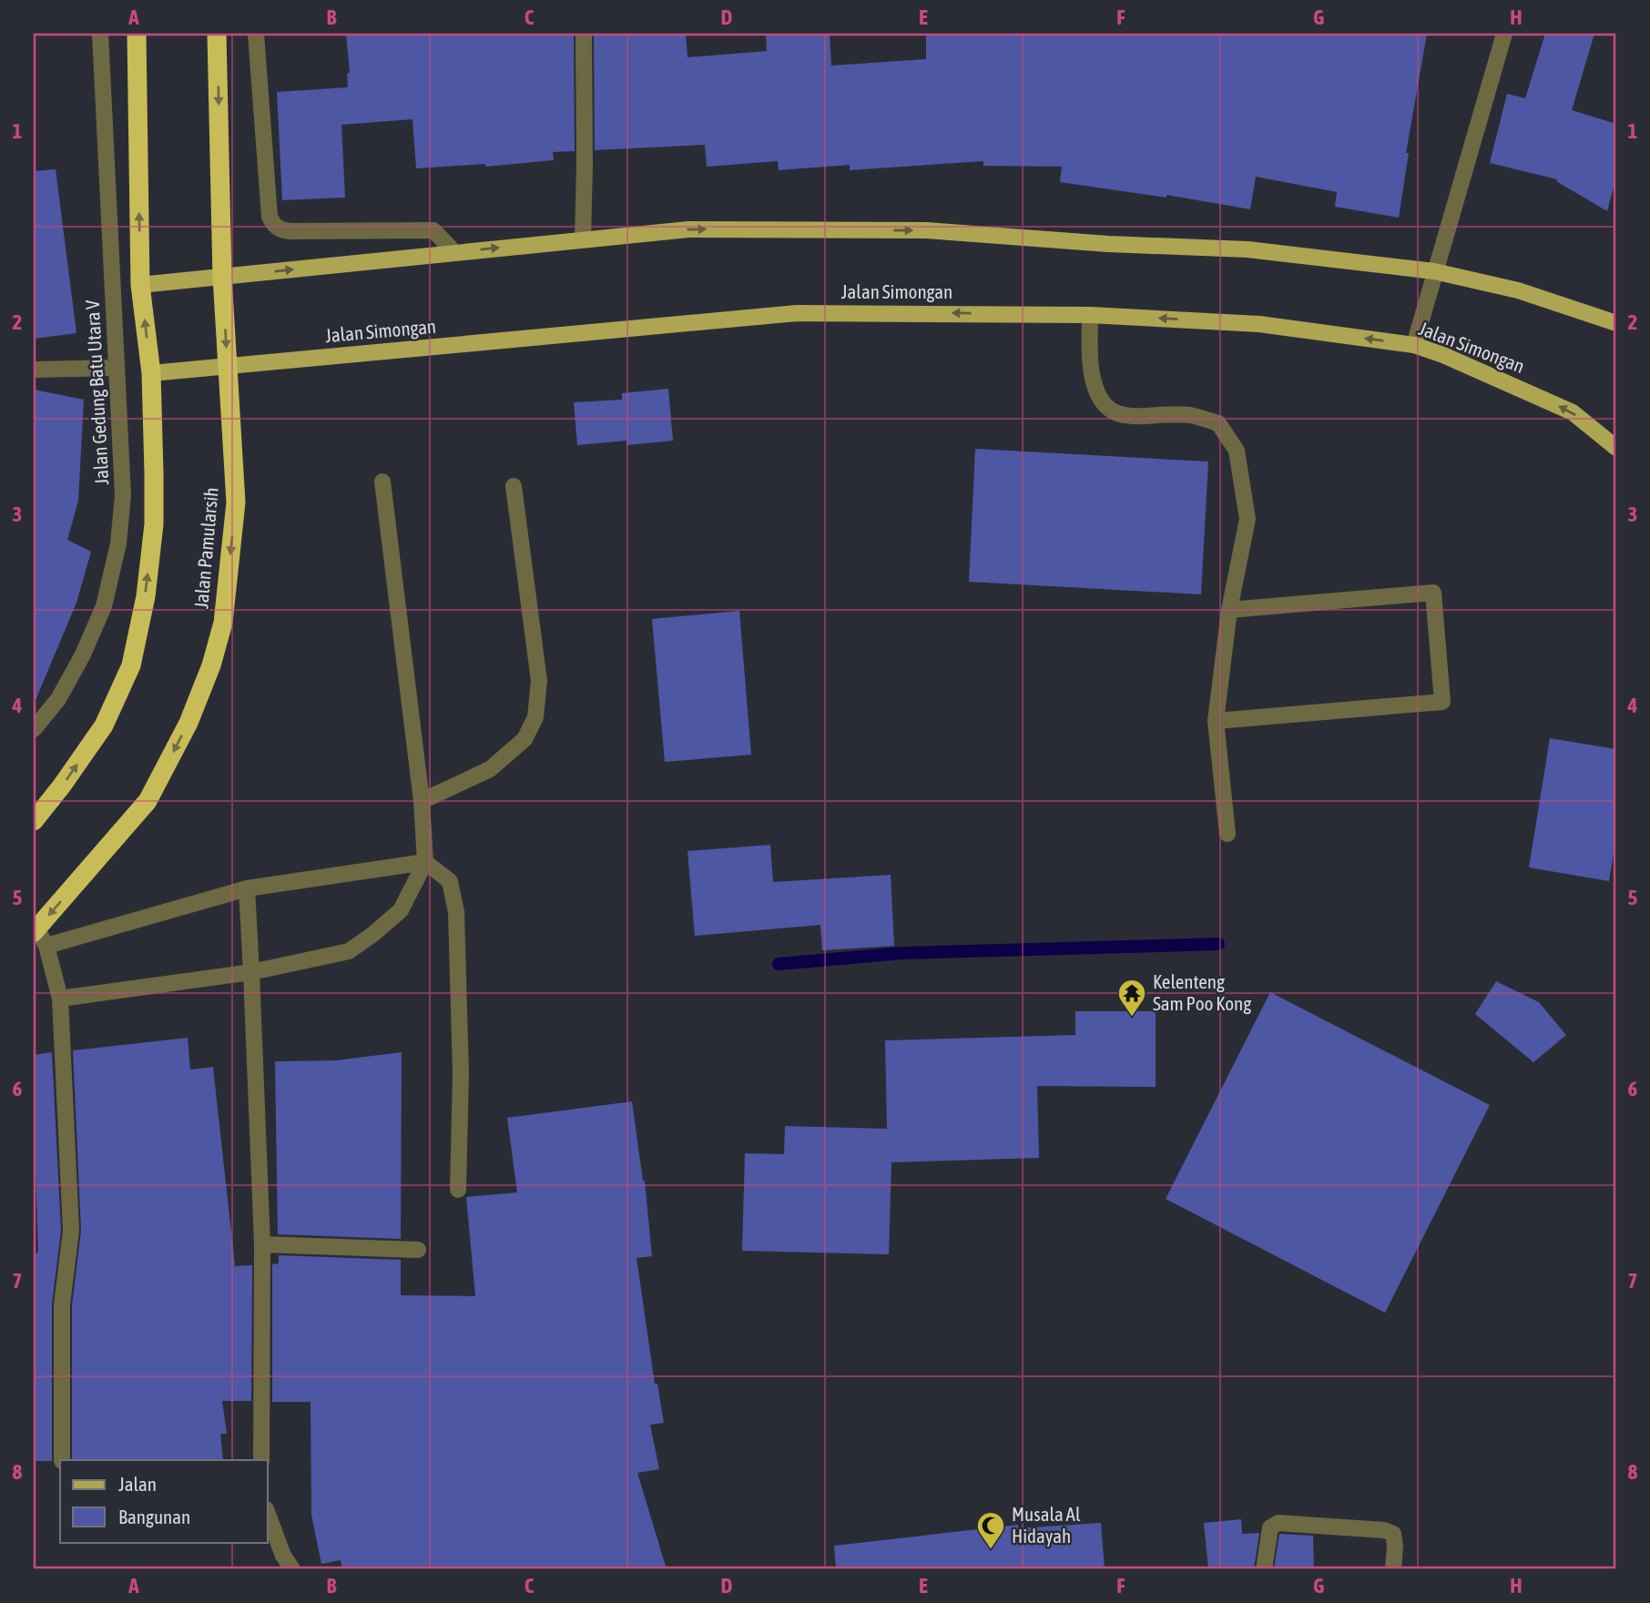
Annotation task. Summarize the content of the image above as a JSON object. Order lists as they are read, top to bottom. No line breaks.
{"streets":{"highway":["Jalan Pamularsih"],"main road":["Jalan Simongan"],"street":["Jalan Gedung Batu Utara V"]},"crossings":[["Jalan Simongan","Jalan Pamularsih"]],"places":{"temple":["Kelenteng Sam Poo Kong"],"mosque":["Musala Al Hidayah"]},"legend":["Jalan","Bangunan"],"grid":{"columns":["A","B","C","D","E","F","G","H"],"rows":["1","2","3","4","5","6","7","8"]}}
